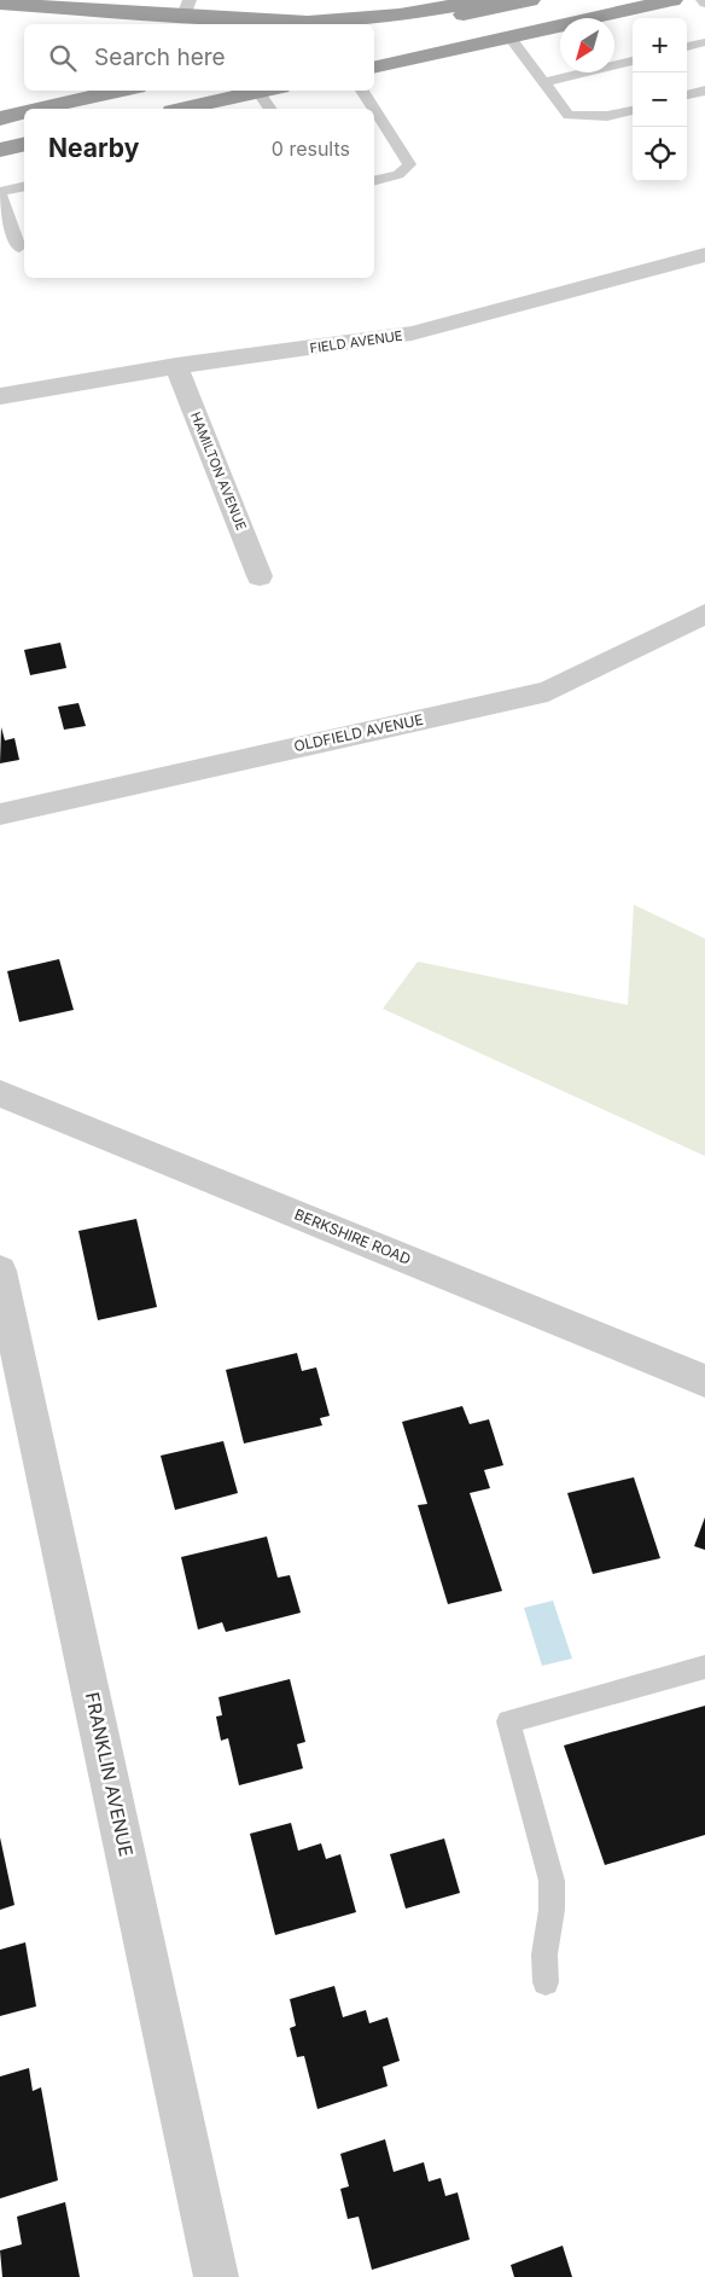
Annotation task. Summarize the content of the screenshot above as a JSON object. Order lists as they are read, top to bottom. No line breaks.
{"streets":{"street":["FIELD AVENUE","HAMILTON AVENUE","OLDFIELD AVENUE","BERKSHIRE ROAD","FRANKLIN AVENUE"]},"crossings":[["FIELD AVENUE","HAMILTON AVENUE"]],"north":"bottom left","page":{"map_buttons":["+","−"],"search":"Search here","heading":["Nearby","0 results"]}}
